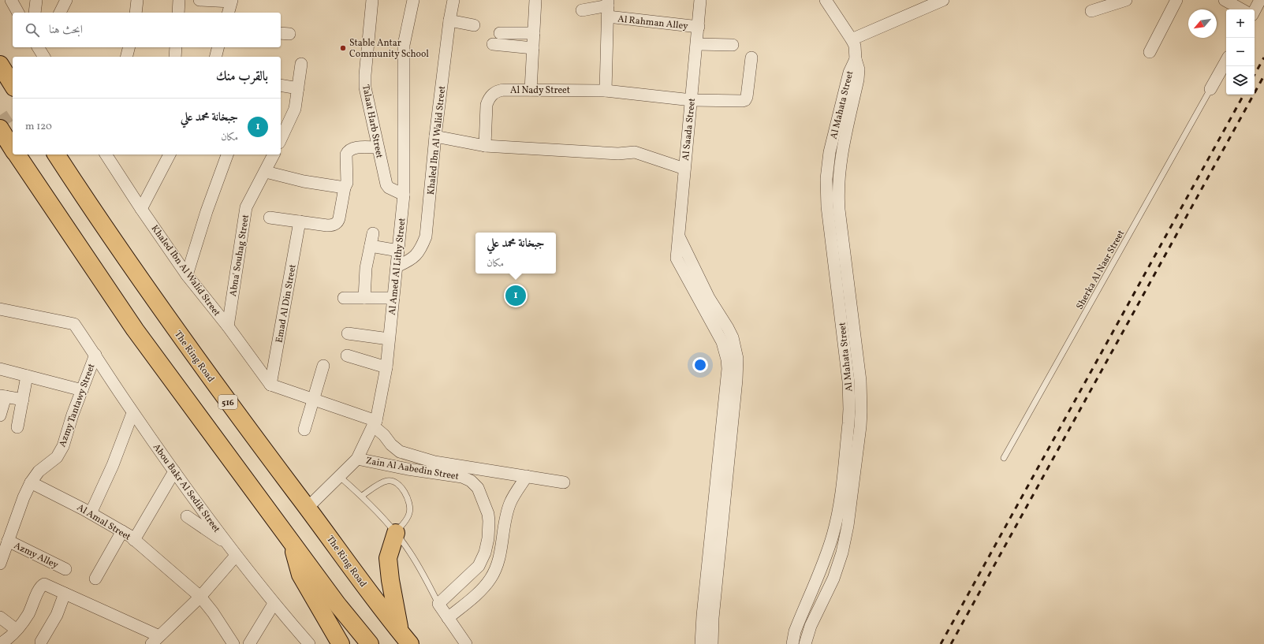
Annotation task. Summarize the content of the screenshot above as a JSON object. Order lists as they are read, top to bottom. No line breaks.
{"streets":{"highway":["The Ring Road","516"],"street":["Al Rahman Alley","Al Nady Street","Al Mahata Street","Talaat Harb Street","Al Saada Street","Khaled Ibn Al Walid Street","Abna' Souhag Street","Al Amed Al Lithy Street","Emad Al Din Street","Azmy Tantawy Street","Zain Al Aabedin Street","Abou Bakr Al Sedik Street","Al Amal Street","Azmy Alley"],"lane":["Sherka Al Nasr Street"]},"crossings":[["Al Rahman Alley","Al Saada Street"],["Al Nady Street","Al Saada Street"],["Talaat Harb Street","Al Amed Al Lithy Street"],["Khaled Ibn Al Walid Street","Abna' Souhag Street"],["Khaled Ibn Al Walid Street","Al Amed Al Lithy Street"],["Khaled Ibn Al Walid Street","Emad Al Din Street"],["Khaled Ibn Al Walid Street","Zain Al Aabedin Street"],["Al Amed Al Lithy Street","The Ring Road"],["Al Amed Al Lithy Street","Zain Al Aabedin Street"],["Emad Al Din Street","Zain Al Aabedin Street"],["Azmy Tantawy Street","Abou Bakr Al Sedik Street"],["Azmy Tantawy Street","Al Amal Street"],["Azmy Tantawy Street","Azmy Alley"]],"places":["Stable Antar Community School"],"north":"bottom left","page":{"map_buttons":["+","−"],"search":"ابحث هنا","heading":"بالقرب منك","list":[{"mark":"1","name":"جبخانة محمد علي","note":"مكان","value":"120 m"}],"popup":["جبخانة محمد علي","مكان"],"pins":"1"}}
